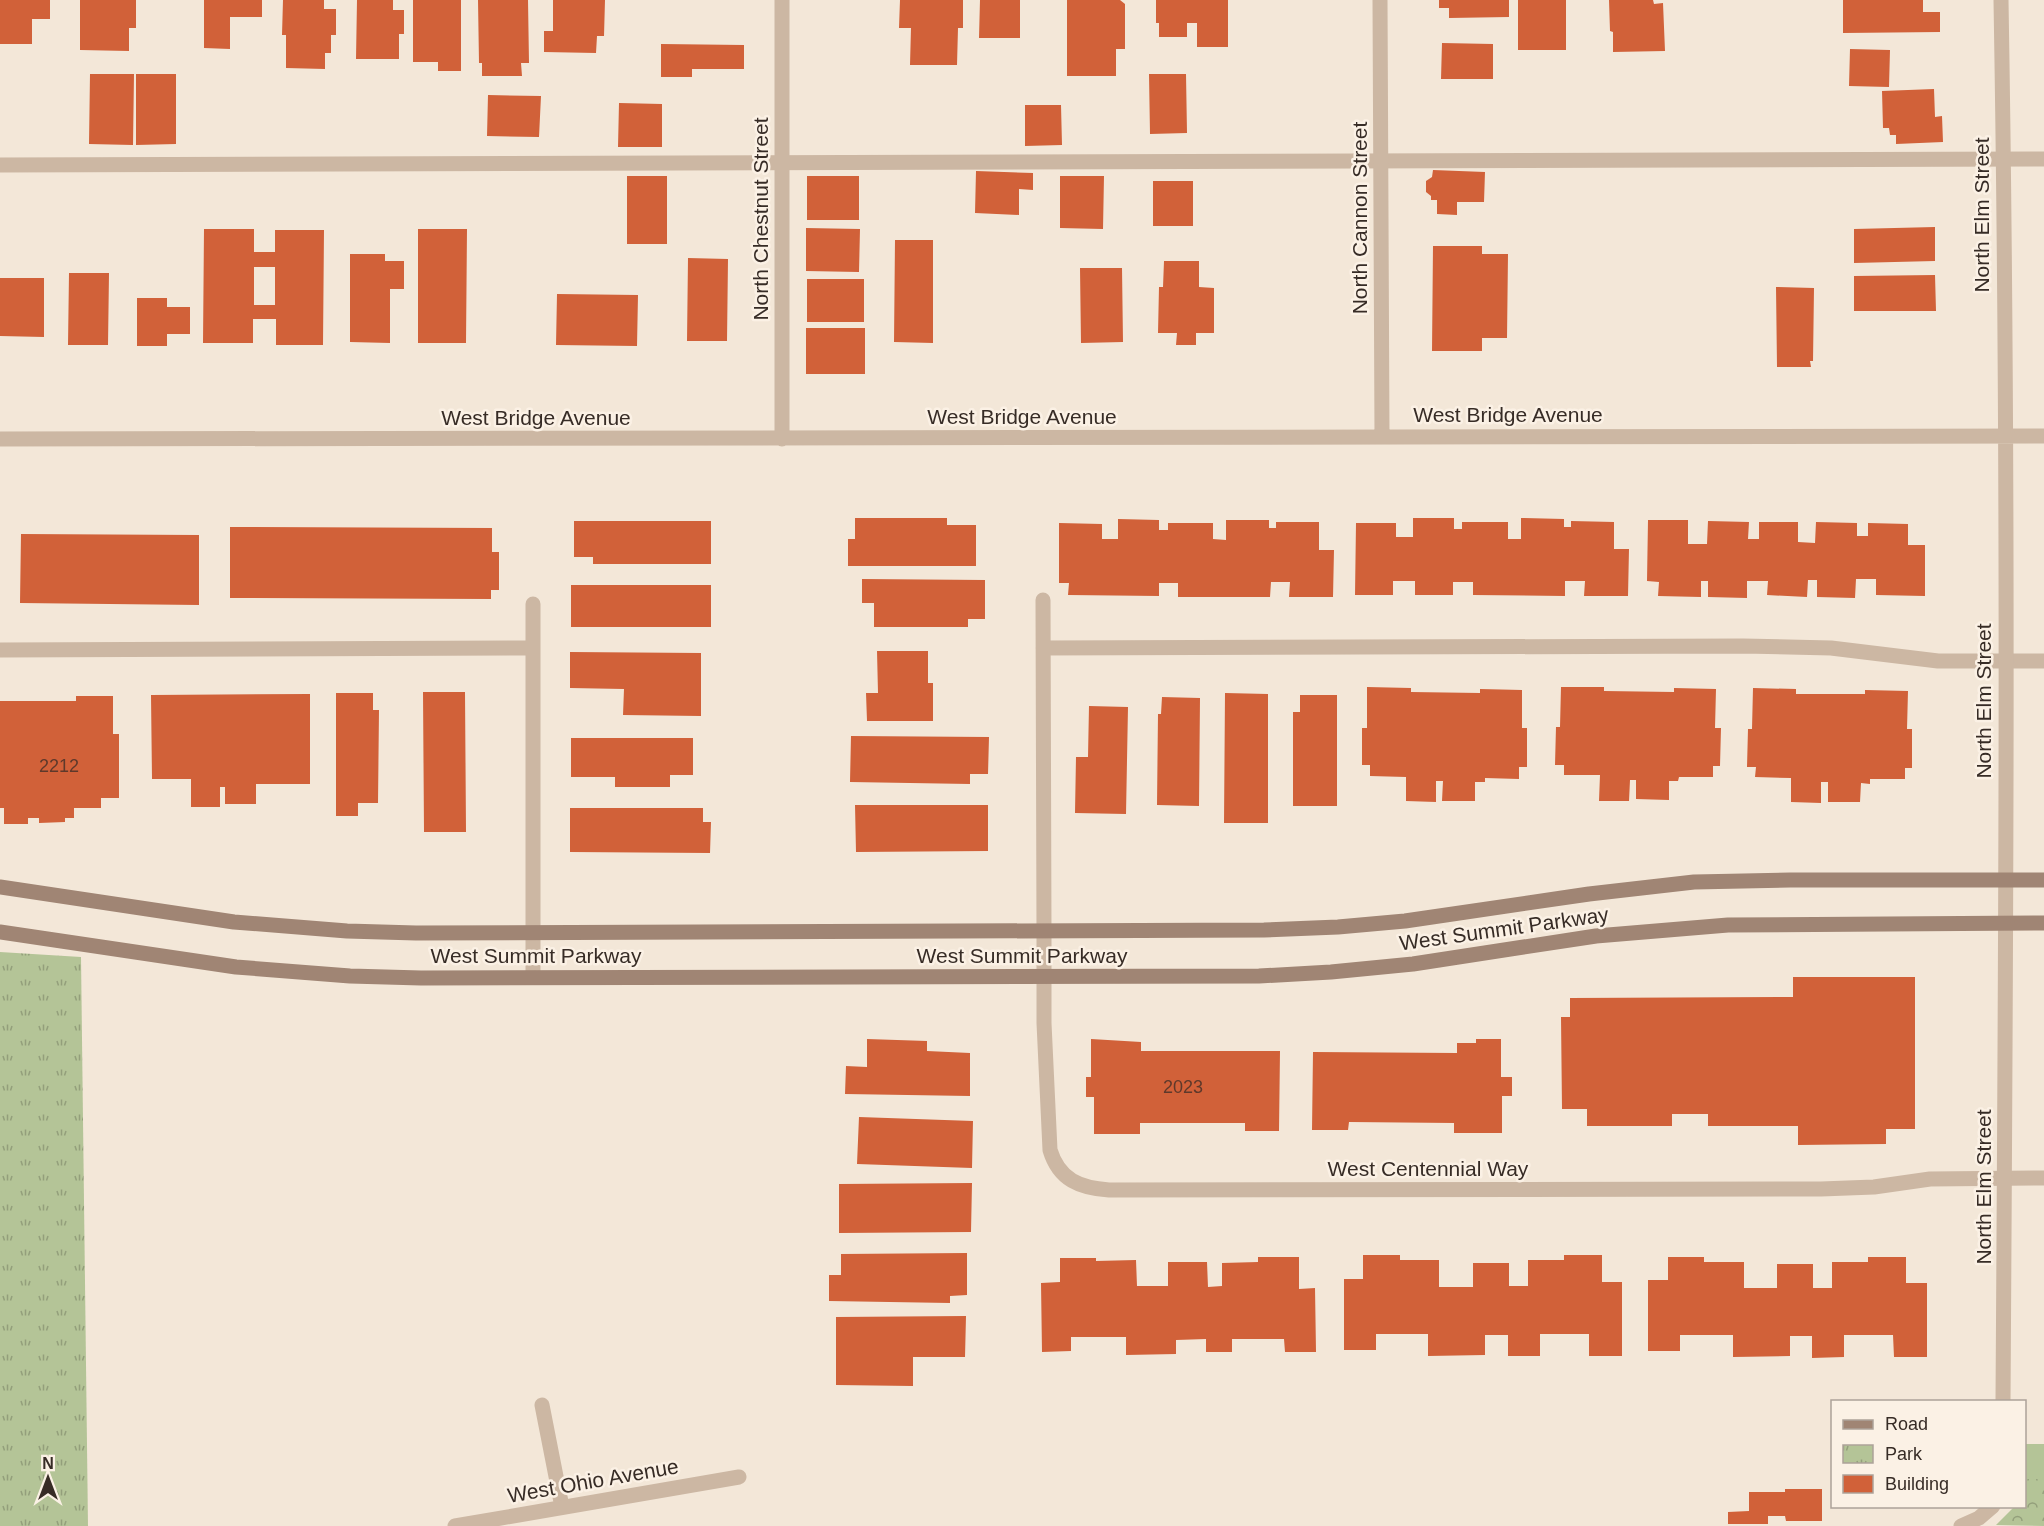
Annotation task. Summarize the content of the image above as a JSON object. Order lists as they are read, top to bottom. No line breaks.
{"streets":{"street":["North Elm Street","North Cannon Street","North Chestnut Street","West Bridge Avenue","West Summit Parkway","West Centennial Way","West Ohio Avenue"]},"crossings":[["North Elm Street","West Bridge Avenue"],["North Elm Street","West Summit Parkway"],["North Elm Street","West Centennial Way"],["North Cannon Street","West Bridge Avenue"],["North Chestnut Street","West Bridge Avenue"],["West Summit Parkway","West Centennial Way"]],"house_numbers":["2212","2023"],"legend":["Road","Park","Building"],"north":"top"}
